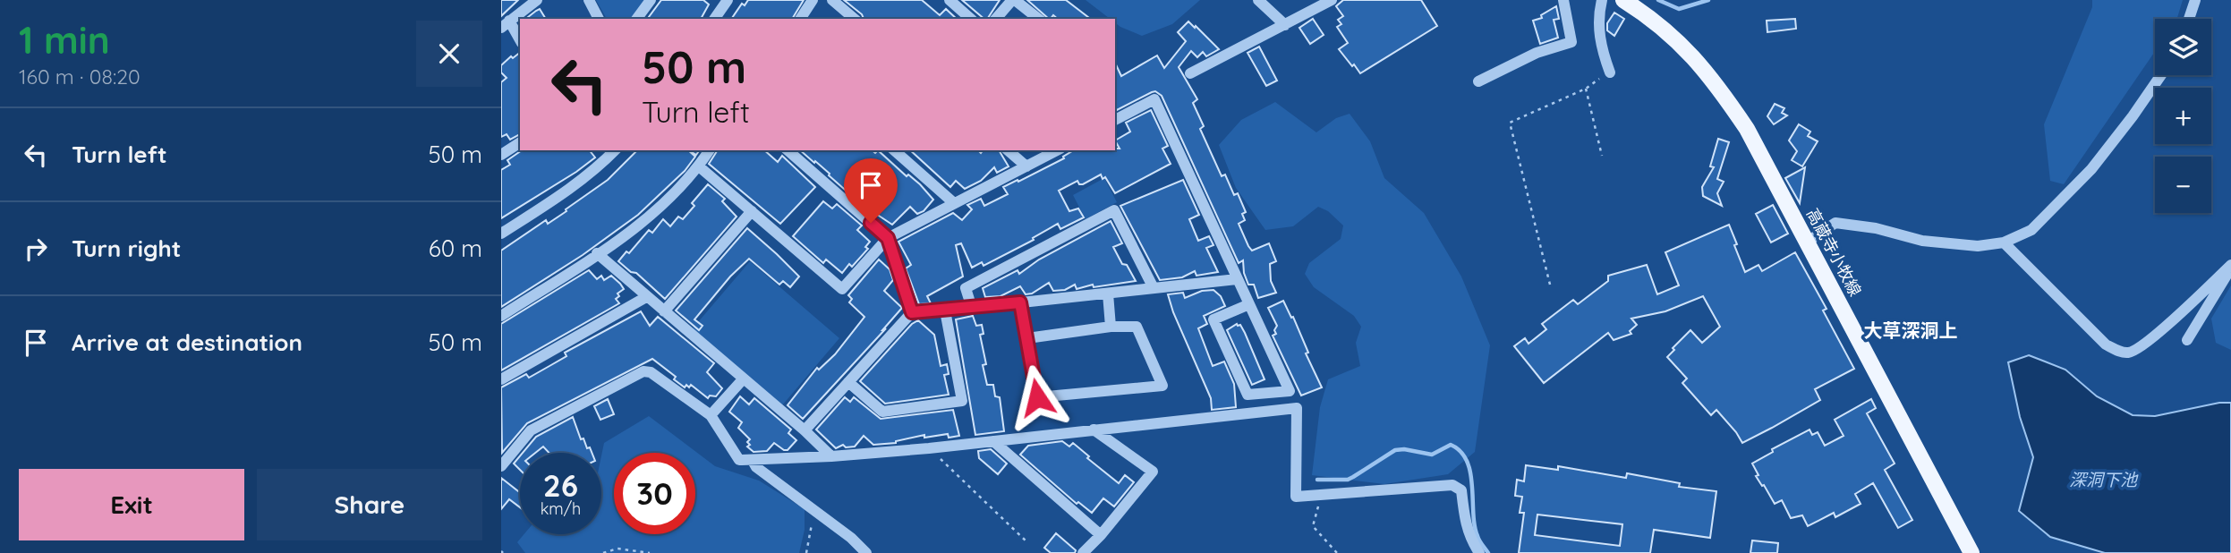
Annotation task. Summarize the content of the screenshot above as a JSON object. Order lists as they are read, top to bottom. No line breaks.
{"streets":{"main road":["高蔵寺小牧線"]},"districts":["大草深洞上"],"water":["深洞下池"],"page":{"heading":["1 min","160 m · 08:20"],"map_buttons":["+","−"],"turn":["50 m","Turn left"],"list":[{"name":"Turn left","value":"50 m"},{"name":"Turn right","value":"60 m"},{"name":"Arrive at destination","value":"50 m"}],"speed":"26 km/h","limit":"30","buttons":["Exit","Share"]}}
